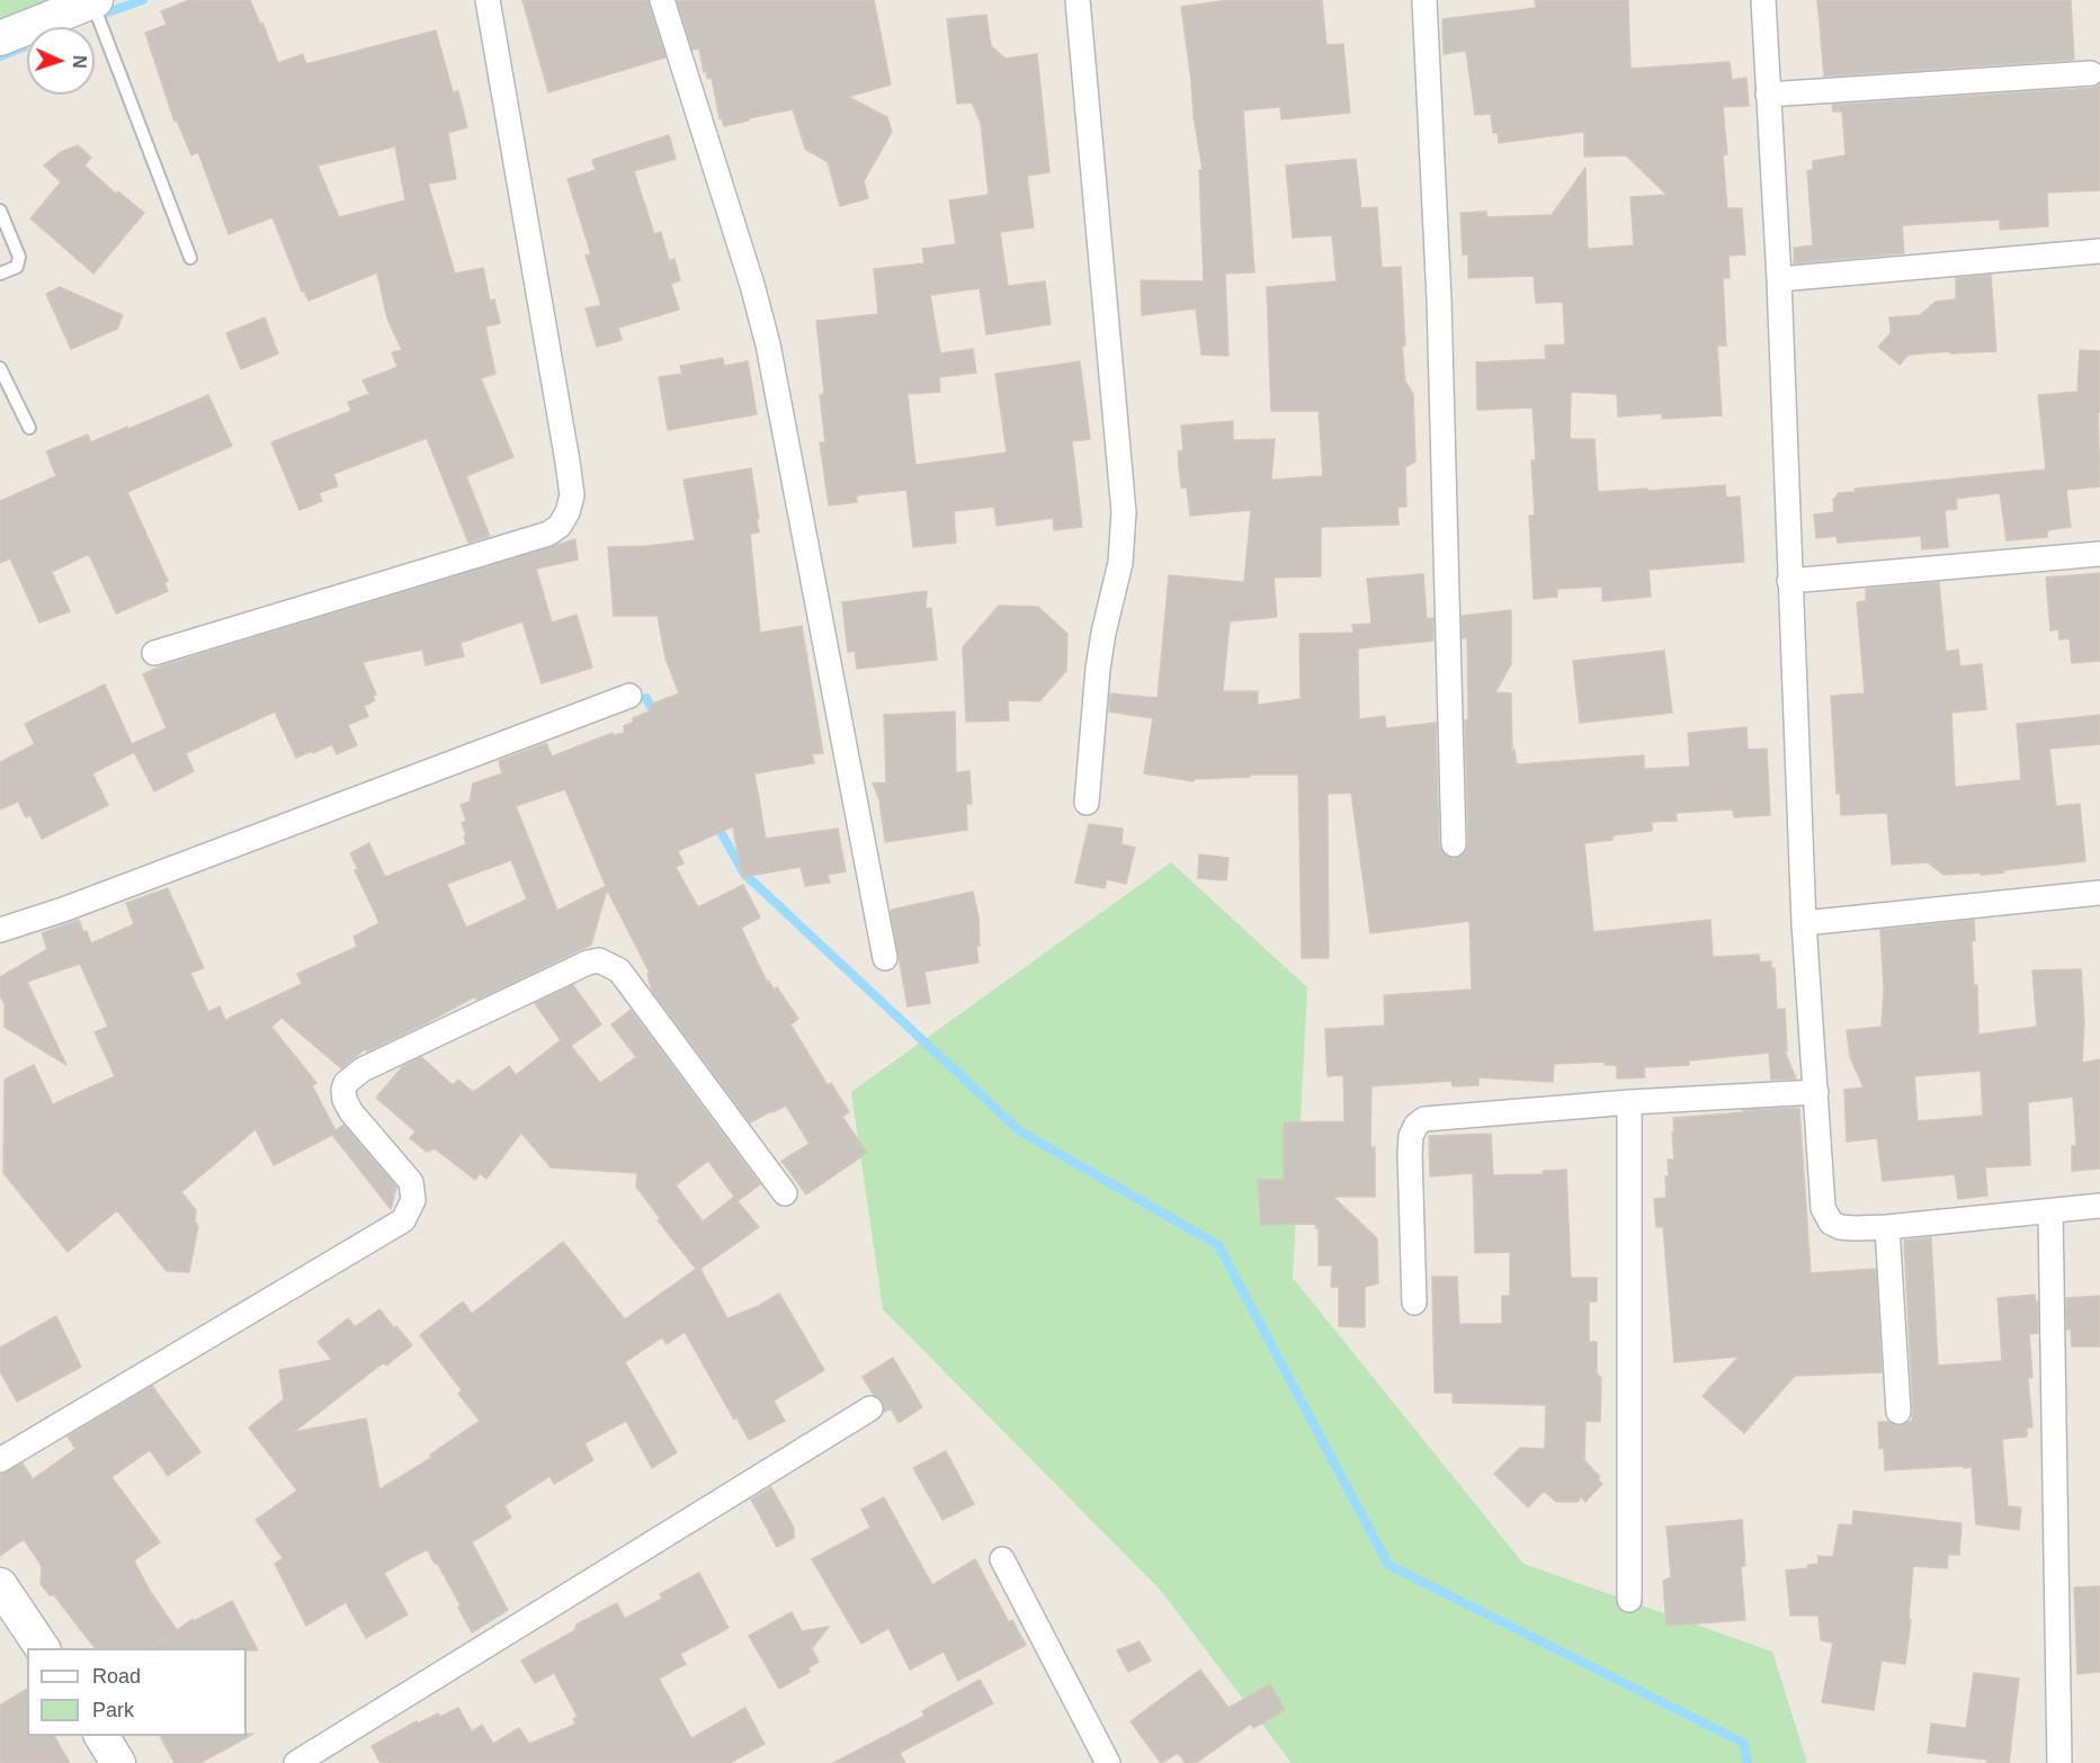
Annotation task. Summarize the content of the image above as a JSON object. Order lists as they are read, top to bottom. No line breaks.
{"legend":["Road","Park"],"north":"right"}
